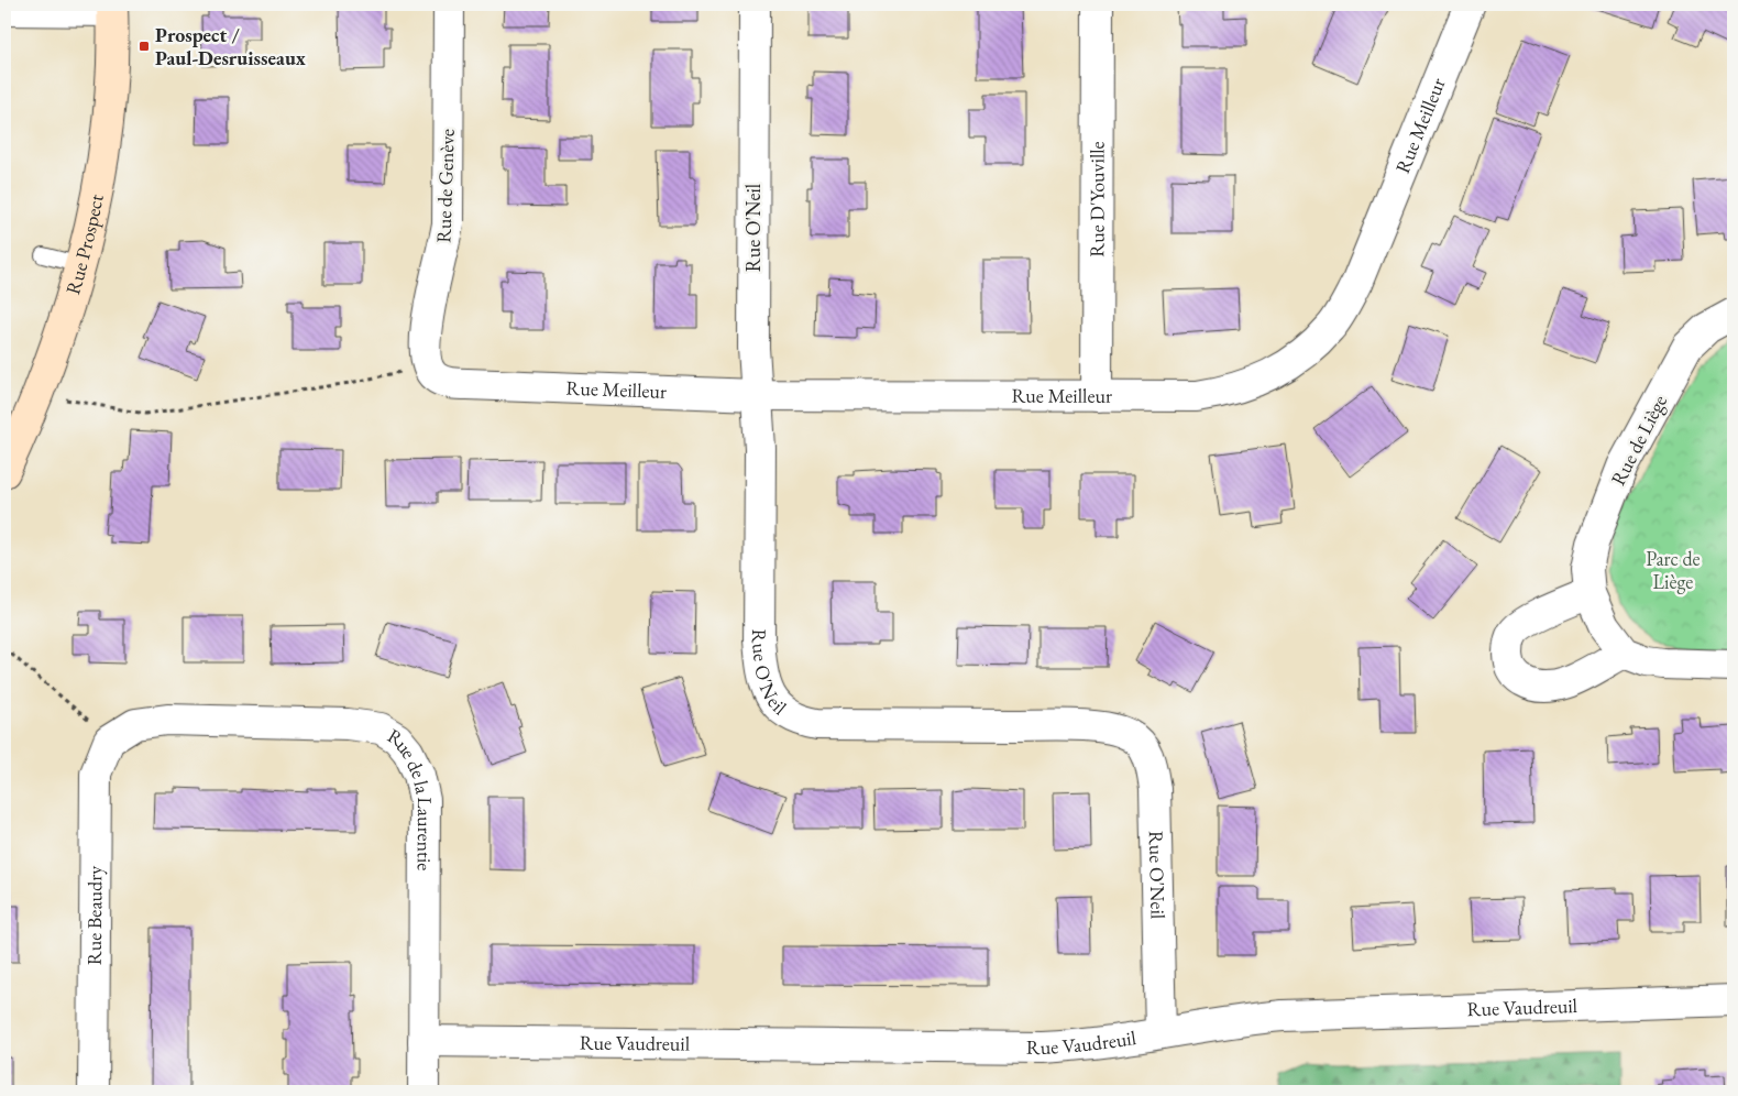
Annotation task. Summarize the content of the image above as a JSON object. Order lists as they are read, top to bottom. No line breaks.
{"streets":{"street":["Rue Meilleur","Rue de Genève","Rue D'Youville","Rue O'Neil","Rue Prospect","Rue de Liège","Rue de la Laurentie","Rue Beaudry","Rue Vaudreuil"]},"crossings":[["Rue Meilleur","Rue de Genève"],["Rue Meilleur","Rue D'Youville"],["Rue Meilleur","Rue O'Neil"],["Rue O'Neil","Rue Vaudreuil"],["Rue de la Laurentie","Rue Beaudry"],["Rue de la Laurentie","Rue Vaudreuil"]],"parks":["Parc de Liège"],"places":{"transit":["Prospect / Paul-Desruisseaux"]}}
